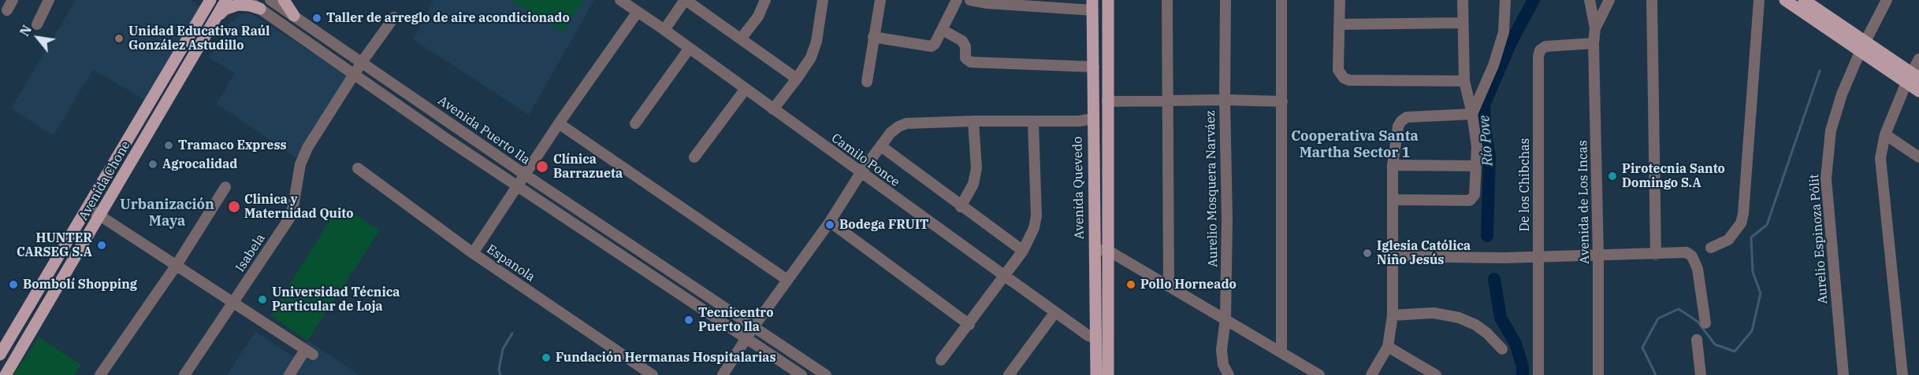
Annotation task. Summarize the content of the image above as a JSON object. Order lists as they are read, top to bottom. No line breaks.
{"streets":{"main road":["Avenida Chone","Avenida Quevedo"],"street":["Avenida Puerto Ila","Camilo Ponce","De los Chibchas","Aurelio Mosquera Narváez","Avenida de Los Incas","Aurelio Espinoza Pólit","Isabela","Espanola"]},"crossings":[["Avenida Puerto Ila","Isabela"],["Camilo Ponce","Avenida Quevedo"],["De los Chibchas","Avenida de Los Incas"]],"districts":["Cooperativa Santa Martha Sector 1","Urbanización Maya"],"water":["Río Pove"],"places":["Taller de arreglo de aire acondicionado","Unidad Educativa Raúl González Astudillo","Tramaco Express","Agrocalidad","Clínica Barrazueta","Pirotecnia Santo Domingo S.A","Clinica y Maternidad Quito","Bodega FRUIT","HUNTER CARSEG S.A","Iglesia Católica Niño Jesús","Bombolí Shopping","Pollo Horneado","Universidad Técnica Particular de Loja","Tecnicentro Puerto Ila","Fundación Hermanas Hospitalarias"],"north":"top left"}
